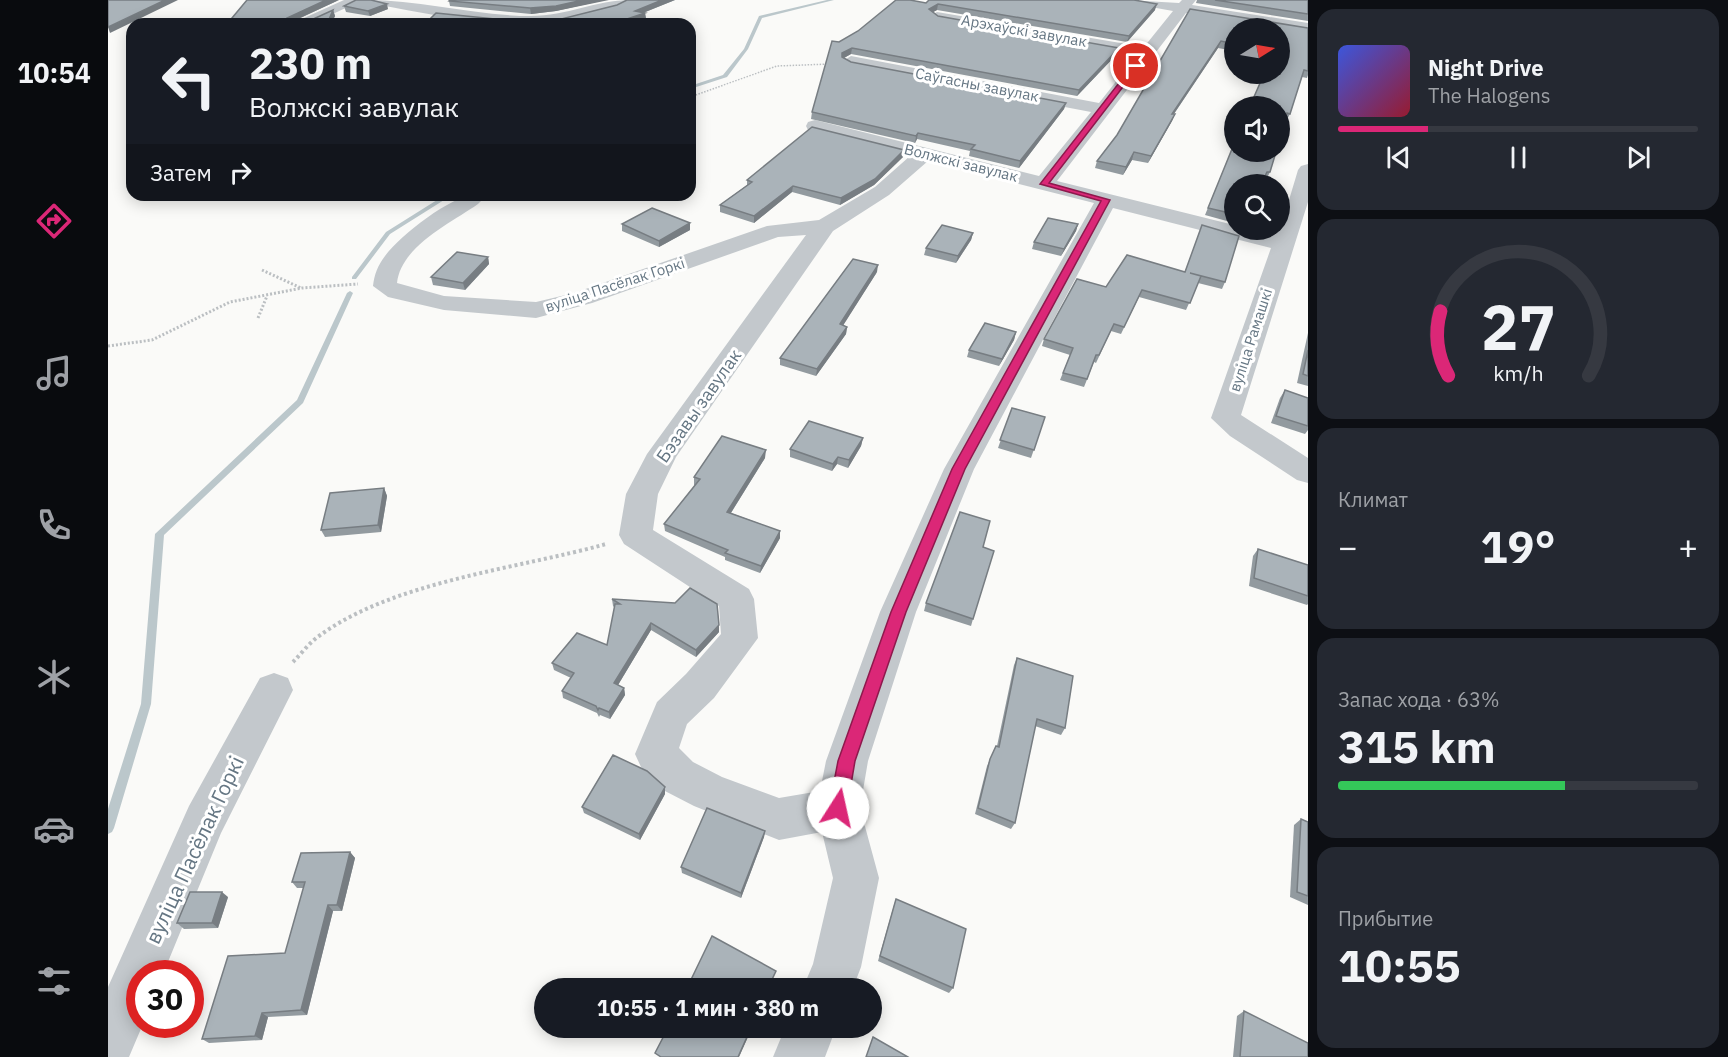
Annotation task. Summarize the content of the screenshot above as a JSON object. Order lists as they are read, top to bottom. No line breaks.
{"streets":{"street":["Арэхаўскі завулак","Саўгасны завулак","Волжскі завулак","вуліца Пасёлак Горкі","вуліца Рамашкі","Бэзавы завулак"]},"crossings":[["Волжскі завулак","вуліца Рамашкі"],["вуліца Пасёлак Горкі","Бэзавы завулак"]],"north":"right","page":{"tabs":"10:54","turn":["230 m","Волжскі завулак"],"song":["Night Drive","The Halogens"],"then":"Затем","tile":["Климат",["Запас хода · 63%","315 km"],["Прибытие","10:55"]],"heat":["−","19°","+"],"limit":"30","trip":"10:55 · 1 мин · 380 m","gauge":["27","km/h"]}}
